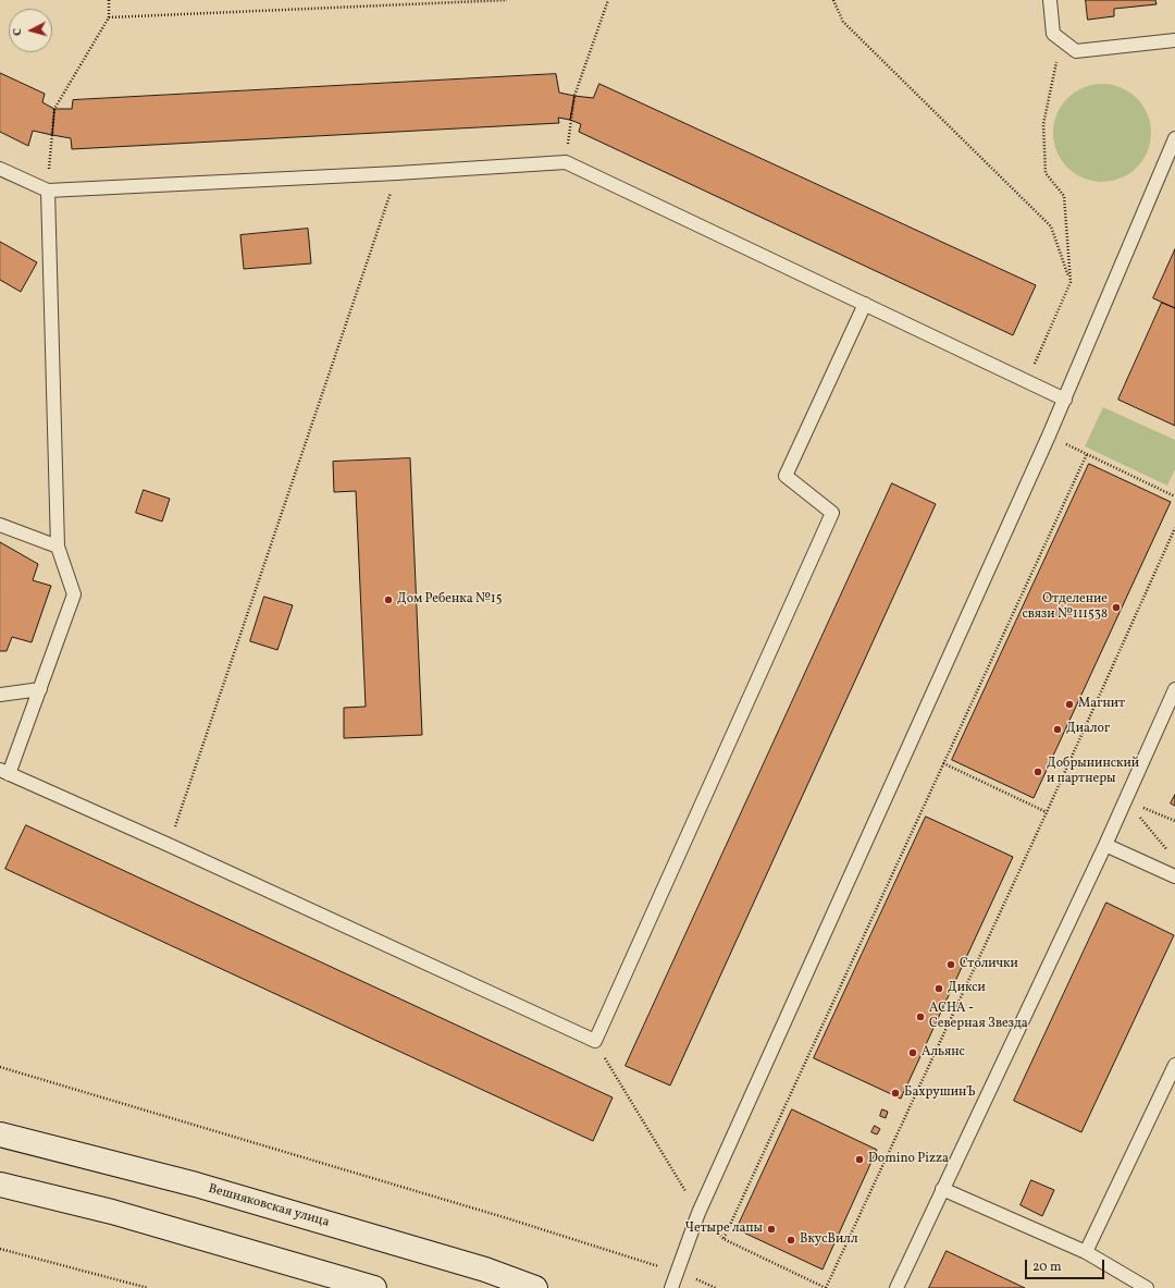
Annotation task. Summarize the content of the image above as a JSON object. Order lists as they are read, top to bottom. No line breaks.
{"streets":{"main road":["Вешняковская улица"]},"places":["Дом Ребенка №15","Отделение связи №111538","Магнит","Диалог","Добрынинский и партнеры","Столички","Дикси","АСНА - Северная Звезда","Альянс","БахрушинЪ","Domino Pizza","Четыре лапы","ВкусВилл"],"scale_bar":"20 m","north":"left"}
